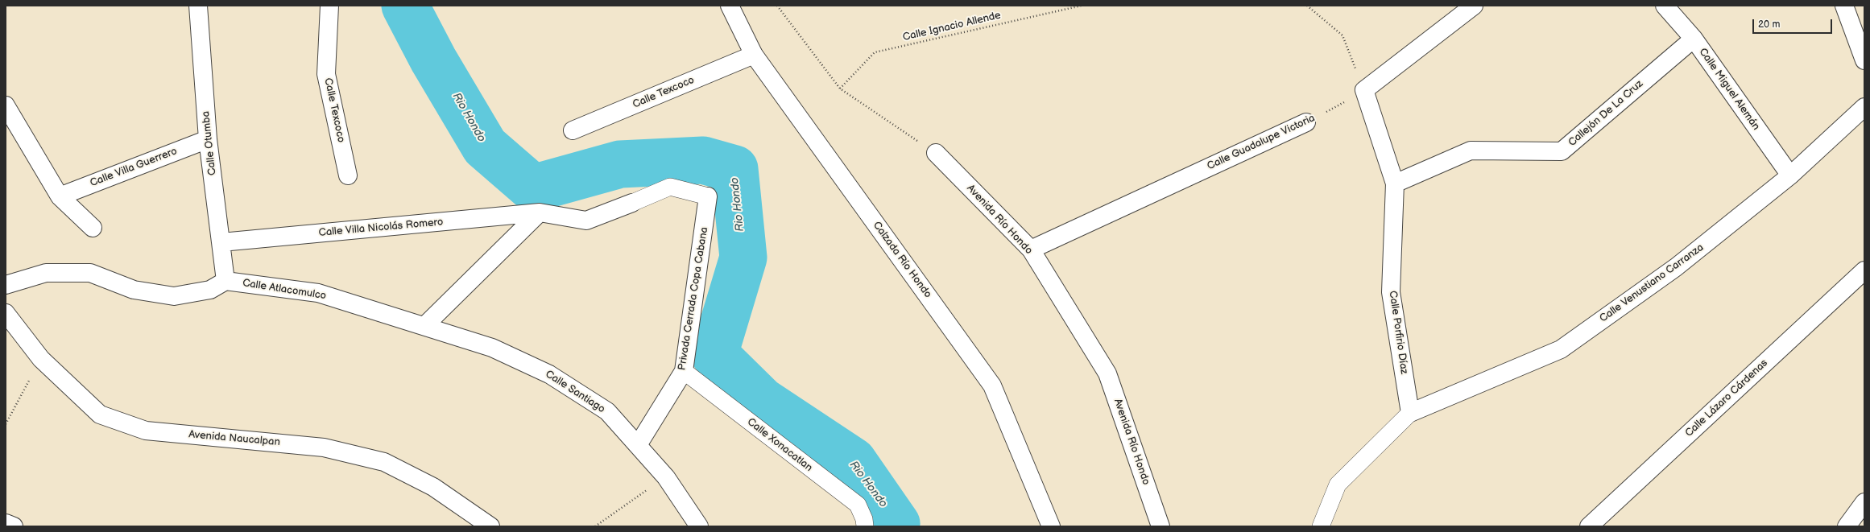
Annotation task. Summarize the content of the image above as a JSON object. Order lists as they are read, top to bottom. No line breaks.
{"streets":{"street":["Calle Miguel Alemán","Calle Texcoco","Callejón De La Cruz","Calle Guadalupe Victoria","Calle Otumba","Calle Villa Guerrero","Avenida Río Hondo","Calle Villa Nicolás Romero","Calzada Río Hondo","Calle Venustiano Carranza","Calle Atlacomulco","Privada Cerrada Copa Cabana","Calle Porfirio Díaz","Calle Santiago","Calle Lázaro Cárdenas","Avenida Naucalpan","Calle Xonacatlan"],"path":["Calle Ignacio Allende"]},"crossings":[["Calle Miguel Alemán","Callejón De La Cruz"],["Calle Miguel Alemán","Calle Venustiano Carranza"],["Calle Texcoco","Calzada Río Hondo"],["Callejón De La Cruz","Calle Porfirio Díaz"],["Calle Guadalupe Victoria","Avenida Río Hondo"],["Calle Guadalupe Victoria","Calle Porfirio Díaz"],["Calle Otumba","Calle Villa Guerrero"],["Calle Otumba","Calle Villa Nicolás Romero"],["Calle Otumba","Calle Atlacomulco"],["Calle Venustiano Carranza","Calle Porfirio Díaz"],["Calle Atlacomulco","Calle Santiago"],["Privada Cerrada Copa Cabana","Calle Santiago"],["Privada Cerrada Copa Cabana","Calle Xonacatlan"]],"water":["Rio Hondo"],"scale_bar":"20 m"}
